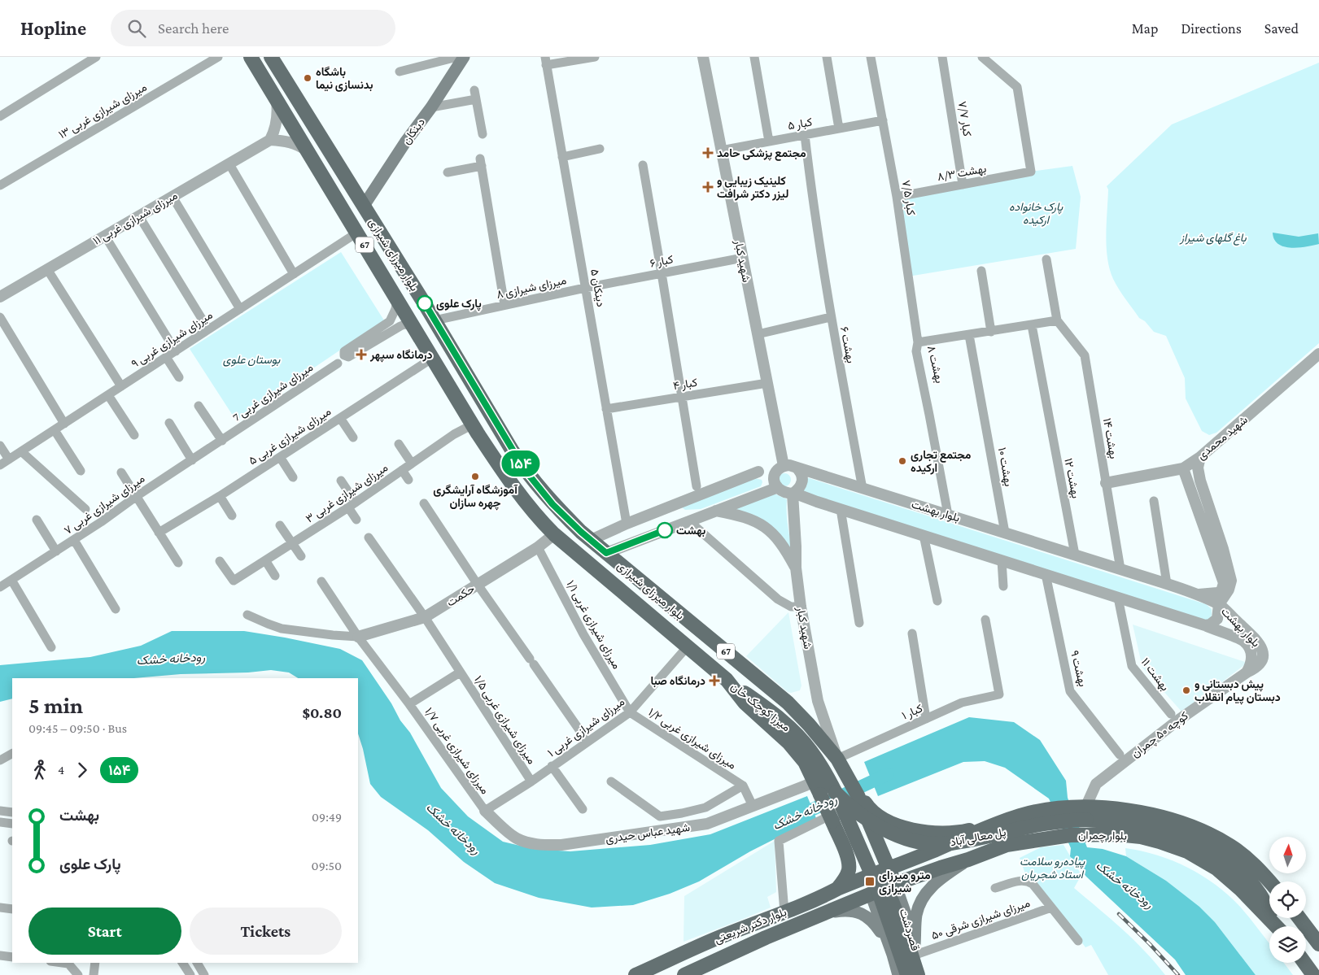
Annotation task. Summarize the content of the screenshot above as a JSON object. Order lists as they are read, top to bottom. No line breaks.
{"streets":{"main road":["دینکان","67","بلوار میرزای شیرازی","میرزا کوچک خان","بلوار چمران","پل معالی آباد","بلوار دکتر شریعتی","قصردشت"],"street":["۱۳ میرزای شیرازی غربی","۷/۷ کبار","۵ کبار","بهشت ۸/۳","۷/۵ کبار","میرزای شیرازی غربی ۱۱","۶ کبار","شهید کبار","۸ میرزای شیرازی","۵ دینکان","میرزای شیرازی غربی ۹","۶ بهشت","۸ بهشت","۴ کبار","میرزای شیرازی غربی 7","۵ میرزای شیرازی غربی","شهید محمدی","۱۴ بهشت","۱۰ بهشت","۱۲ بهشت","۳ میرزای شیرازی غربی","۷ میرزای شیرازی غربی","بلوار بهشت","حکمت","۱/۱ میرزای شیرازی غربی","۹ بهشت","۱۱ بهشت","۱ کبار","۱/۵ میرزای شیرازی غربی","۱ میرزای شیرازی غربی","کوچه ۵۰ چمران","۱/۲ میرزای شیرازی غربی","۱/۷ میرزای شیرازی غربی","شهید عباس حیدری","۵۰ میرزای شیرازی شرقی"]},"crossings":[["۷/۷ کبار","بهشت ۸/۳"],["۵ کبار","۷/۵ کبار"],["۵ کبار","شهید کبار"],["۵ کبار","۶ بهشت"],["دینکان","بلوار میرزای شیرازی"],["بهشت ۸/۳","۷/۵ کبار"],["۷/۵ کبار","۸ بهشت"],["بلوار میرزای شیرازی","شهید کبار"],["بلوار میرزای شیرازی","۸ میرزای شیرازی"],["بلوار میرزای شیرازی","میرزای شیرازی غربی ۹"],["بلوار میرزای شیرازی","۵ میرزای شیرازی غربی"],["بلوار میرزای شیرازی","۳ میرزای شیرازی غربی"],["بلوار میرزای شیرازی","حکمت"],["بلوار میرزای شیرازی","میرزا کوچک خان"],["بلوار میرزای شیرازی","۱ کبار"],["بلوار میرزای شیرازی","۱ میرزای شیرازی غربی"],["بلوار میرزای شیرازی","پل معالی آباد"],["۶ کبار","شهید کبار"],["۶ کبار","۸ میرزای شیرازی"],["۶ کبار","۵ دینکان"],["شهید کبار","۴ کبار"],["شهید کبار","بلوار بهشت"],["شهید کبار","۱ کبار"],["۸ میرزای شیرازی","۵ دینکان"],["۵ دینکان","۴ کبار"],["۶ بهشت","بلوار بهشت"],["۸ بهشت","بلوار بهشت"],["میرزای شیرازی غربی 7","۷ میرزای شیرازی غربی"],["شهید محمدی","۱۴ بهشت"],["۱۴ بهشت","بلوار بهشت"],["۱۰ بهشت","بلوار بهشت"],["۱۲ بهشت","بلوار بهشت"],["بلوار بهشت","۹ بهشت"],["بلوار بهشت","۱۱ بهشت"],["بلوار بهشت","کوچه ۵۰ چمران"],["حکمت","۱/۱ میرزای شیرازی غربی"],["حکمت","۱/۵ میرزای شیرازی غربی"],["حکمت","۱/۷ میرزای شیرازی غربی"],["۱/۱ میرزای شیرازی غربی","۱ میرزای شیرازی غربی"],["۱/۱ میرزای شیرازی غربی","۱/۲ میرزای شیرازی غربی"],["میرزا کوچک خان","شهید عباس حیدری"],["میرزا کوچک خان","پل معالی آباد"],["۱/۵ میرزای شیرازی غربی","۱ میرزای شیرازی غربی"],["۱ میرزای شیرازی غربی","۱/۲ میرزای شیرازی غربی"],["۱ میرزای شیرازی غربی","۱/۷ میرزای شیرازی غربی"],["۱ میرزای شیرازی غربی","شهید عباس حیدری"],["کوچه ۵۰ چمران","پل معالی آباد"],["۱/۷ میرزای شیرازی غربی","شهید عباس حیدری"],["بلوار چمران","بلوار دکتر شریعتی"],["بلوار چمران","قصردشت"],["۵۰ میرزای شیرازی شرقی","قصردشت"],["بلوار دکتر شریعتی","قصردشت"]],"water":["رودخانه خشک"],"parks":["پارک خانواده ارکیده","باغ گلهای شیراز","بوستان علوی","پیاده‌رو سلامت استاد شجریان"],"places":{"other":["باشگاه بدنسازی نیما","پارک علوی","مجتمع تجاری ارکیده","آموزشگاه آرایشگری چهره سازان","بهشت","پیش دبستانی و دبستان پیام انقلاب"],"health":["مجتمع پزشکی حامد","کلینیک زیبایی و لیزر دکتر شرافت","درمانگاه سپهر","درمانگاه صبا"],"transit":["مترو میرزای شیرازی"]},"lines":["bus line ۱۵۴"],"north":"top","page":{"header":"Hopline","search":"Search here","nav":["Map","Directions","Saved"],"on_map":"۱۵۴","heading":["5 min","09:45 – 09:50 · Bus","$0.80"],"legs":["4","۱۵۴"],"list":[{"name":"بهشت","value":"09:49"},{"name":"پارک علوی","value":"09:50"}],"buttons":["Start","Tickets"]}}
